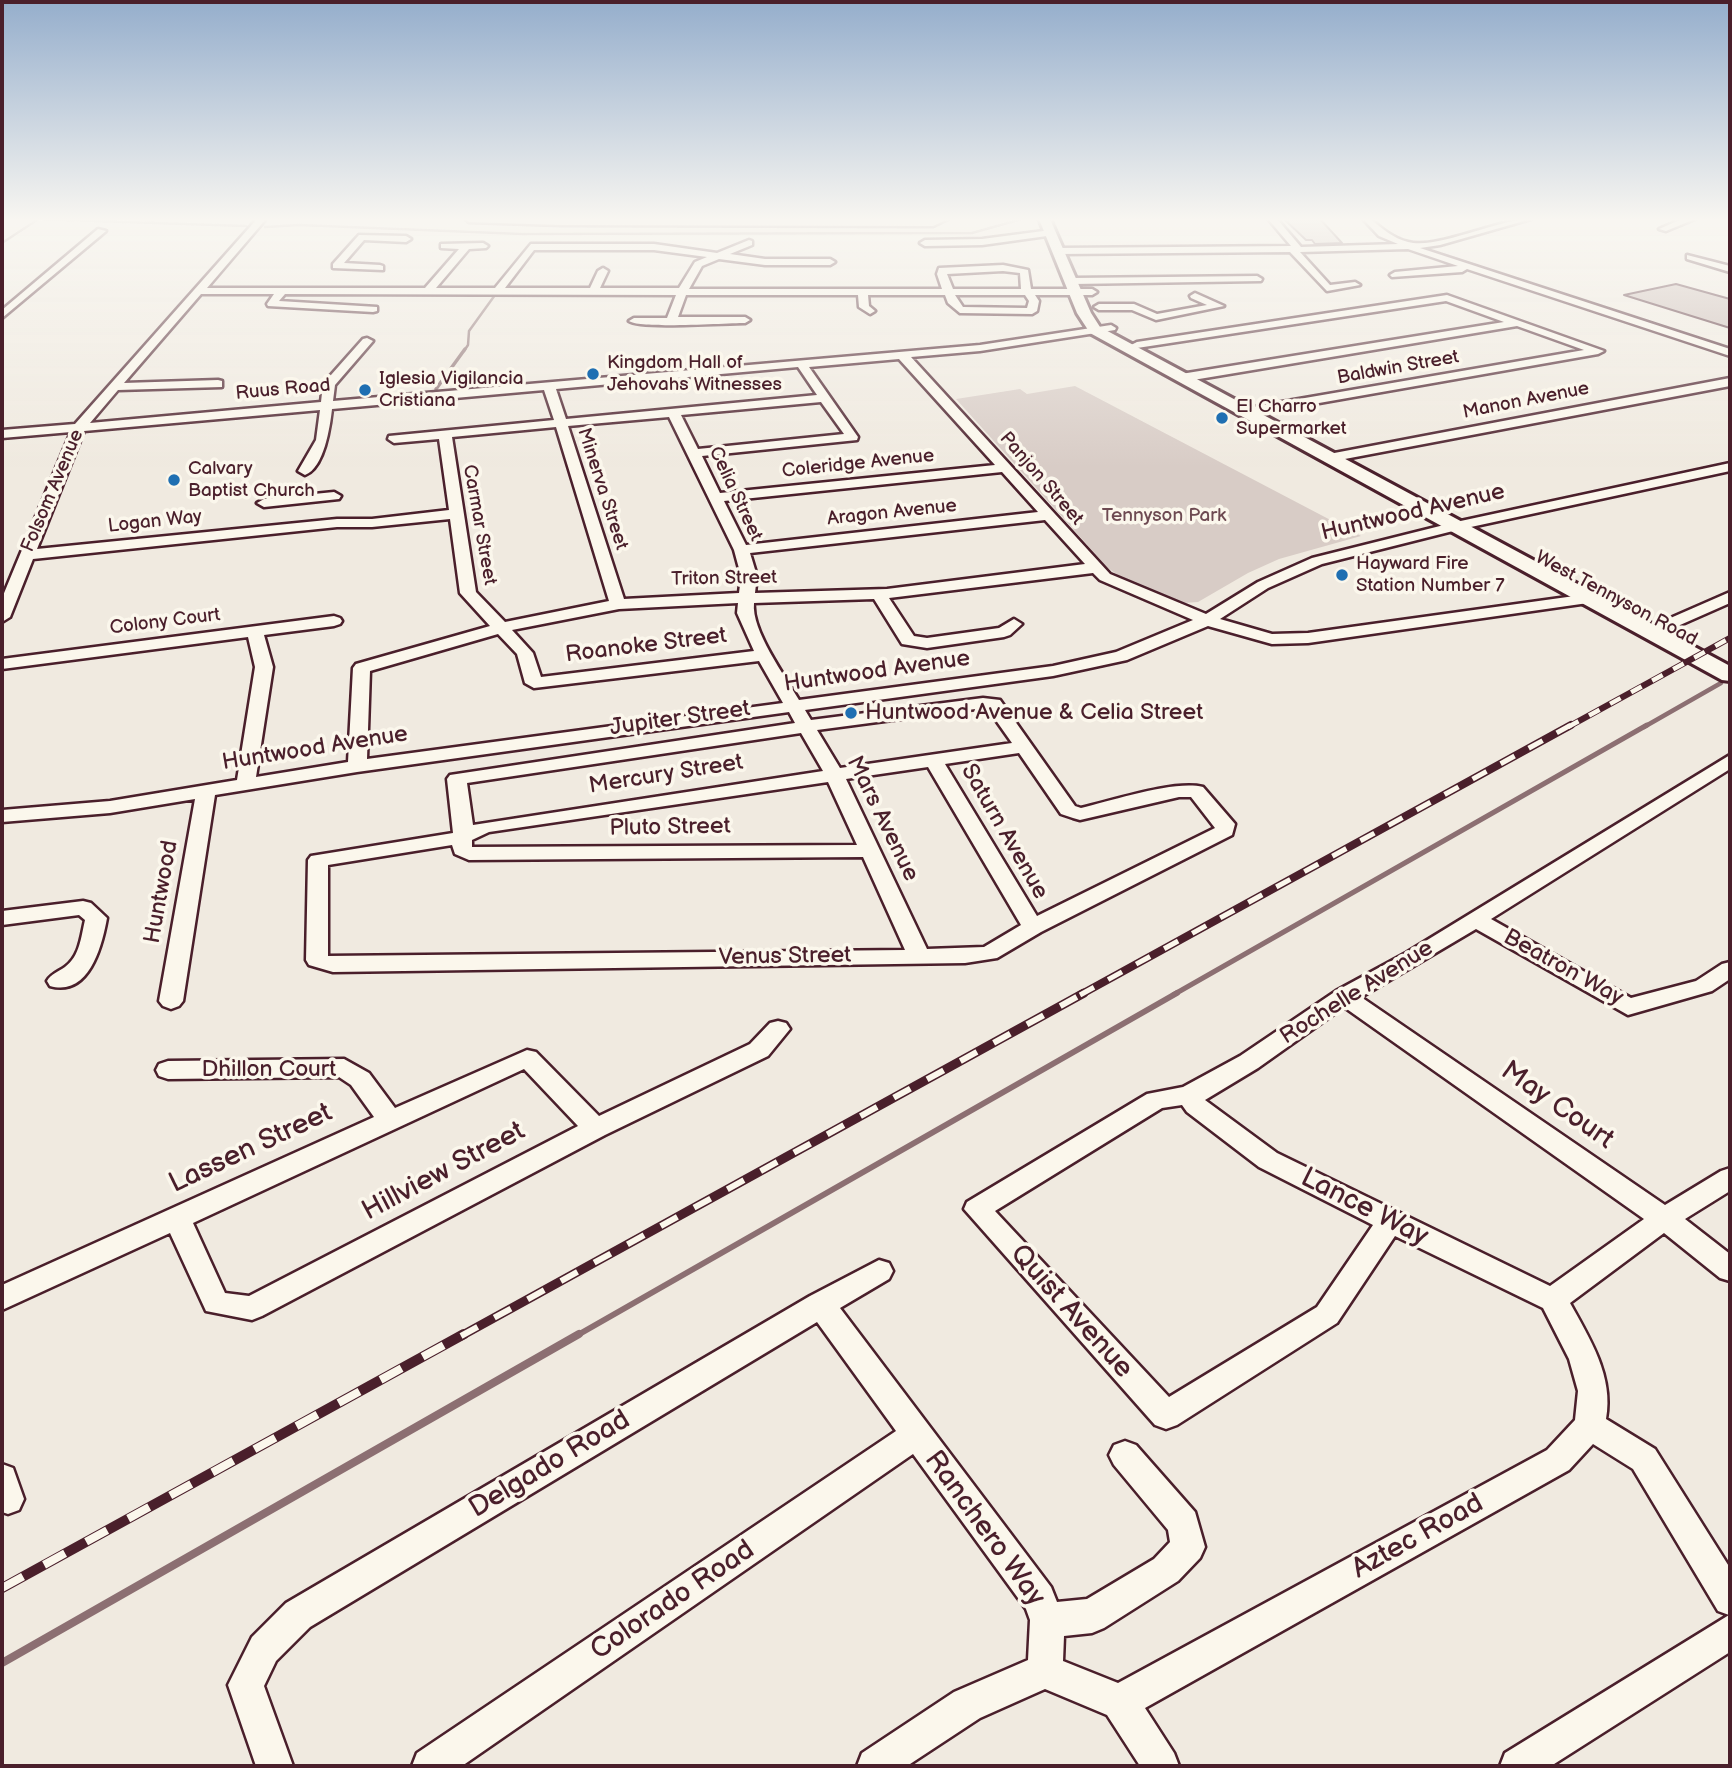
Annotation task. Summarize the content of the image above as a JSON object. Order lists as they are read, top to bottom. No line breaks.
{"streets":{"main road":["West Tennyson Road"],"street":["Baldwin Street","Ruus Road","Manon Avenue","Coleridge Avenue","Panjon Street","Minerva Street","Folsom Avenue","Celia Street","Aragon Avenue","Huntwood Avenue","Logan Way","Carmar Street","Triton Street","Colony Court","Roanoke Street","Jupiter Street","Mercury Street","Mars Avenue","Pluto Street","Saturn Avenue","Huntwood","Venus Street","Beatron Way","Rochelle Avenue","Dhillon Court","May Court","Lassen Street","Hillview Street","Lance Way","Quist Avenue","Delgado Road","Ranchero Way","Aztec Road","Colorado Road"]},"crossings":[["Baldwin Street","West Tennyson Road"],["Ruus Road","Panjon Street"],["Ruus Road","Minerva Street"],["Ruus Road","Folsom Avenue"],["Ruus Road","West Tennyson Road"],["Manon Avenue","West Tennyson Road"],["Coleridge Avenue","Panjon Street"],["Coleridge Avenue","Celia Street"],["Panjon Street","Aragon Avenue"],["Panjon Street","Huntwood Avenue"],["Panjon Street","Triton Street"],["Panjon Street","West Tennyson Road"],["Minerva Street","Triton Street"],["Folsom Avenue","Logan Way"],["Celia Street","Aragon Avenue"],["Celia Street","Huntwood Avenue"],["Celia Street","Triton Street"],["Celia Street","Roanoke Street"],["Celia Street","Mars Avenue"],["Huntwood Avenue","Triton Street"],["Huntwood Avenue","West Tennyson Road"],["Huntwood Avenue","Mars Avenue"],["Huntwood Avenue","Huntwood"],["Logan Way","Carmar Street"],["Carmar Street","Triton Street"],["Carmar Street","Roanoke Street"],["Jupiter Street","Mercury Street"],["Jupiter Street","Mars Avenue"],["Jupiter Street","Pluto Street"],["Jupiter Street","Venus Street"],["Mercury Street","Mars Avenue"],["Mercury Street","Pluto Street"],["Mercury Street","Saturn Avenue"],["Mercury Street","Venus Street"],["Mars Avenue","Pluto Street"],["Mars Avenue","Venus Street"],["Saturn Avenue","Venus Street"],["Beatron Way","Rochelle Avenue"],["Rochelle Avenue","May Court"],["Rochelle Avenue","Lance Way"],["Rochelle Avenue","Quist Avenue"],["Dhillon Court","Lassen Street"],["Lassen Street","Hillview Street"],["Lance Way","Quist Avenue"],["Delgado Road","Ranchero Way"],["Ranchero Way","Colorado Road"]],"parks":["Tennyson Park"],"places":["Kingdom Hall of Jehovahs Witnesses","Iglesia Vigilancia Cristiana","El Charro Supermarket","Calvary Baptist Church","Hayward Fire Station Number 7","Huntwood Avenue & Celia Street"]}
